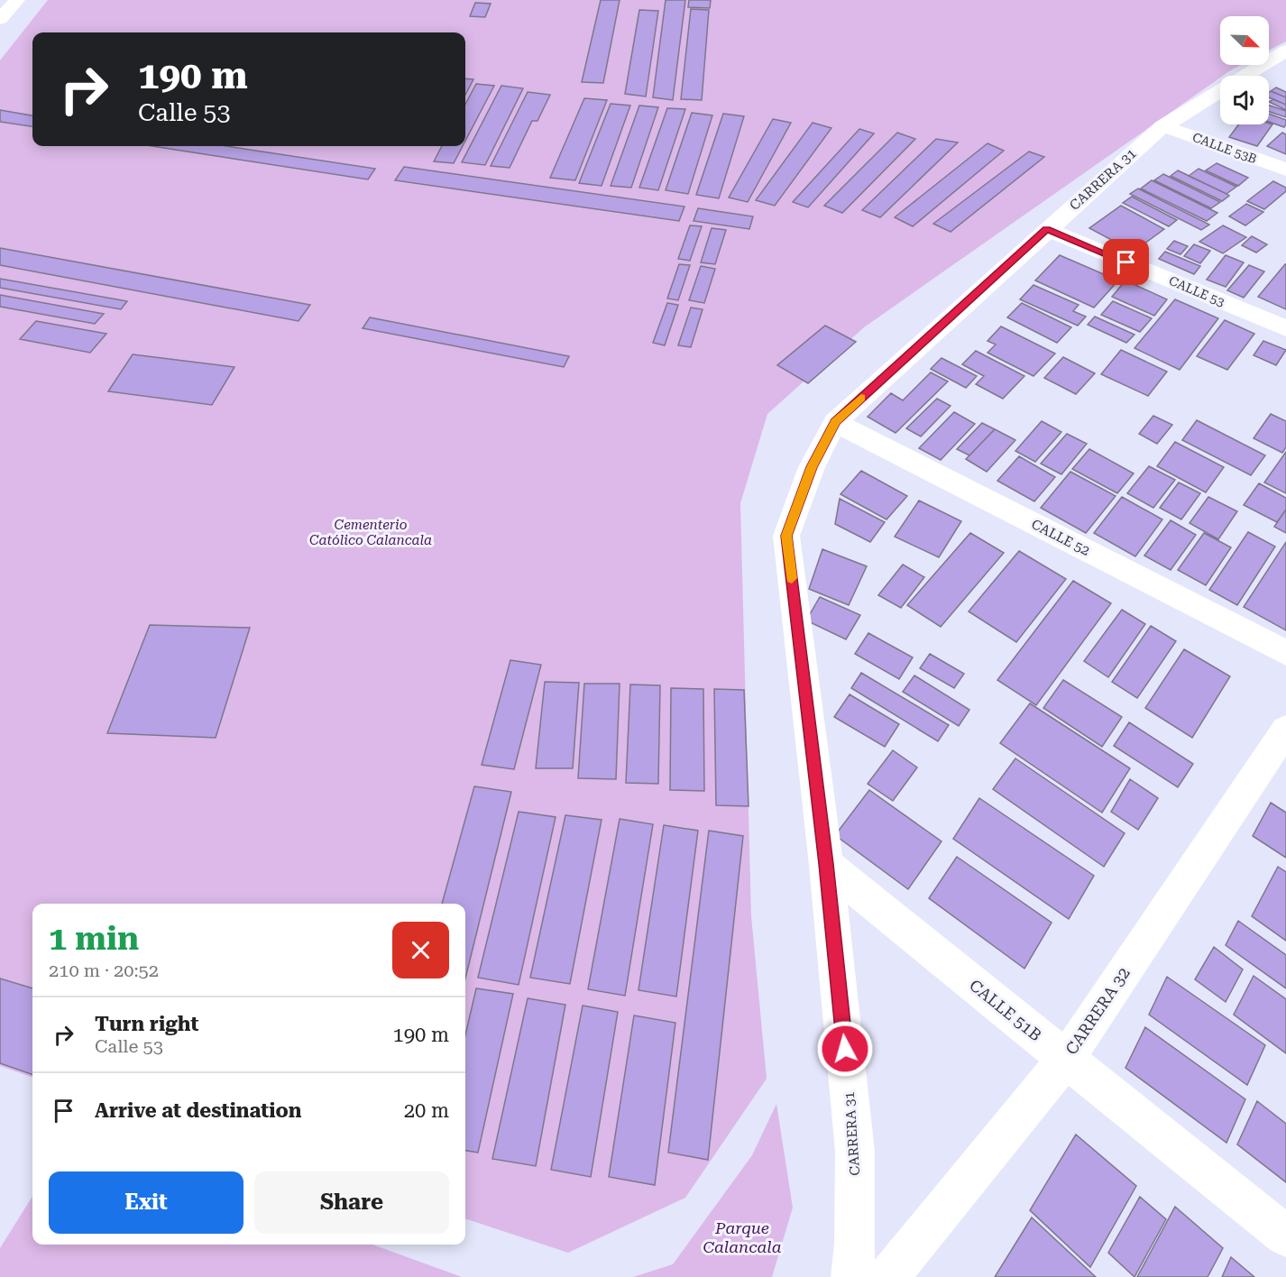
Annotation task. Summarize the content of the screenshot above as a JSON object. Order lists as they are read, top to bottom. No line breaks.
{"streets":{"street":["CALLE 53B","CARRERA 31","CALLE 53","CALLE 52","CALLE 51B","CARRERA 32"]},"crossings":[["CALLE 53B","CARRERA 31"],["CARRERA 31","CALLE 53"],["CARRERA 31","CALLE 52"],["CARRERA 31","CALLE 51B"],["CALLE 51B","CARRERA 32"]],"parks":["Cementerio Católico Calancala","Parque Calancala"],"north":"bottom right","page":{"turn":["190 m","Calle 53"],"heading":["1 min","210 m · 20:52"],"list":[{"name":"Turn right","note":"Calle 53","value":"190 m"},{"name":"Arrive at destination","value":"20 m"}],"buttons":["Exit","Share"]}}
